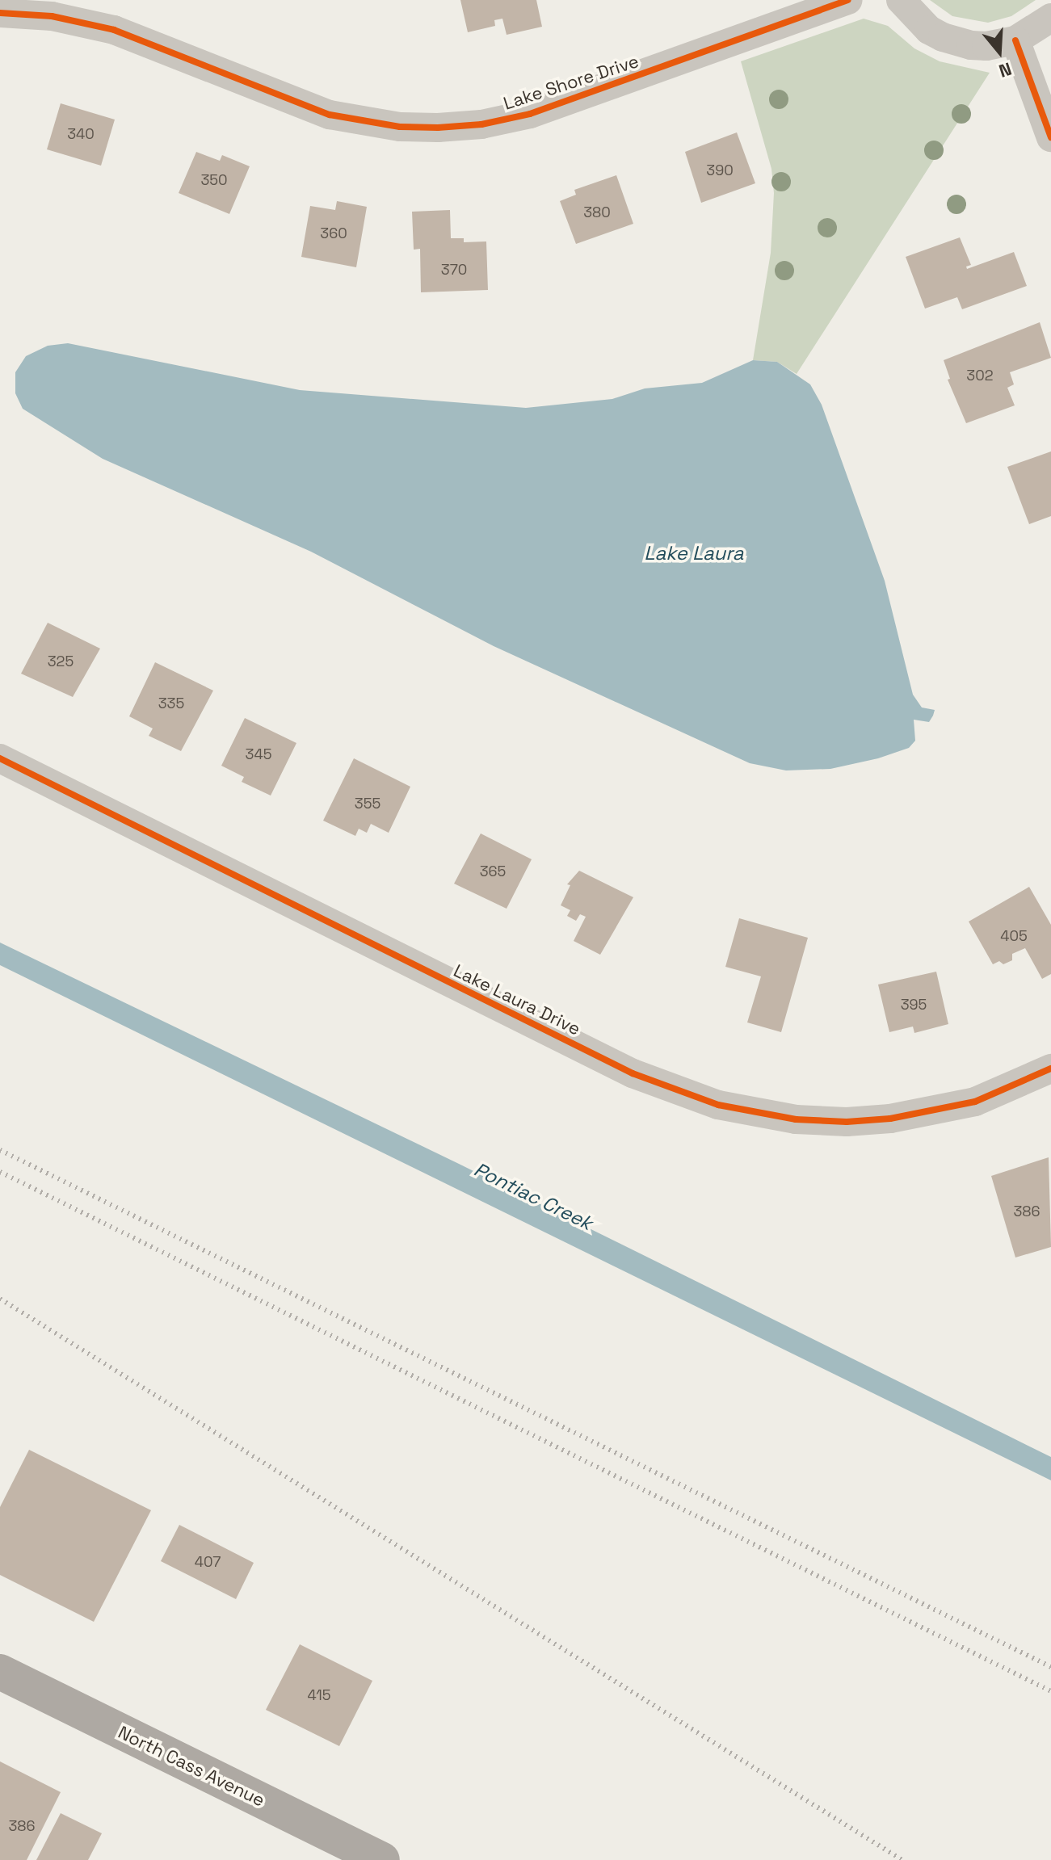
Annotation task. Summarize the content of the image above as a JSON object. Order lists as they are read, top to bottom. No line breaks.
{"streets":{"main road":["North Cass Avenue"],"street":["Lake Shore Drive","Lake Laura Drive"]},"water":["Lake Laura","Pontiac Creek"],"house_numbers":["340","390","350","380","360","370","302","325","335","345","355","365","405","395","386","407","415","386"],"north":"bottom"}
